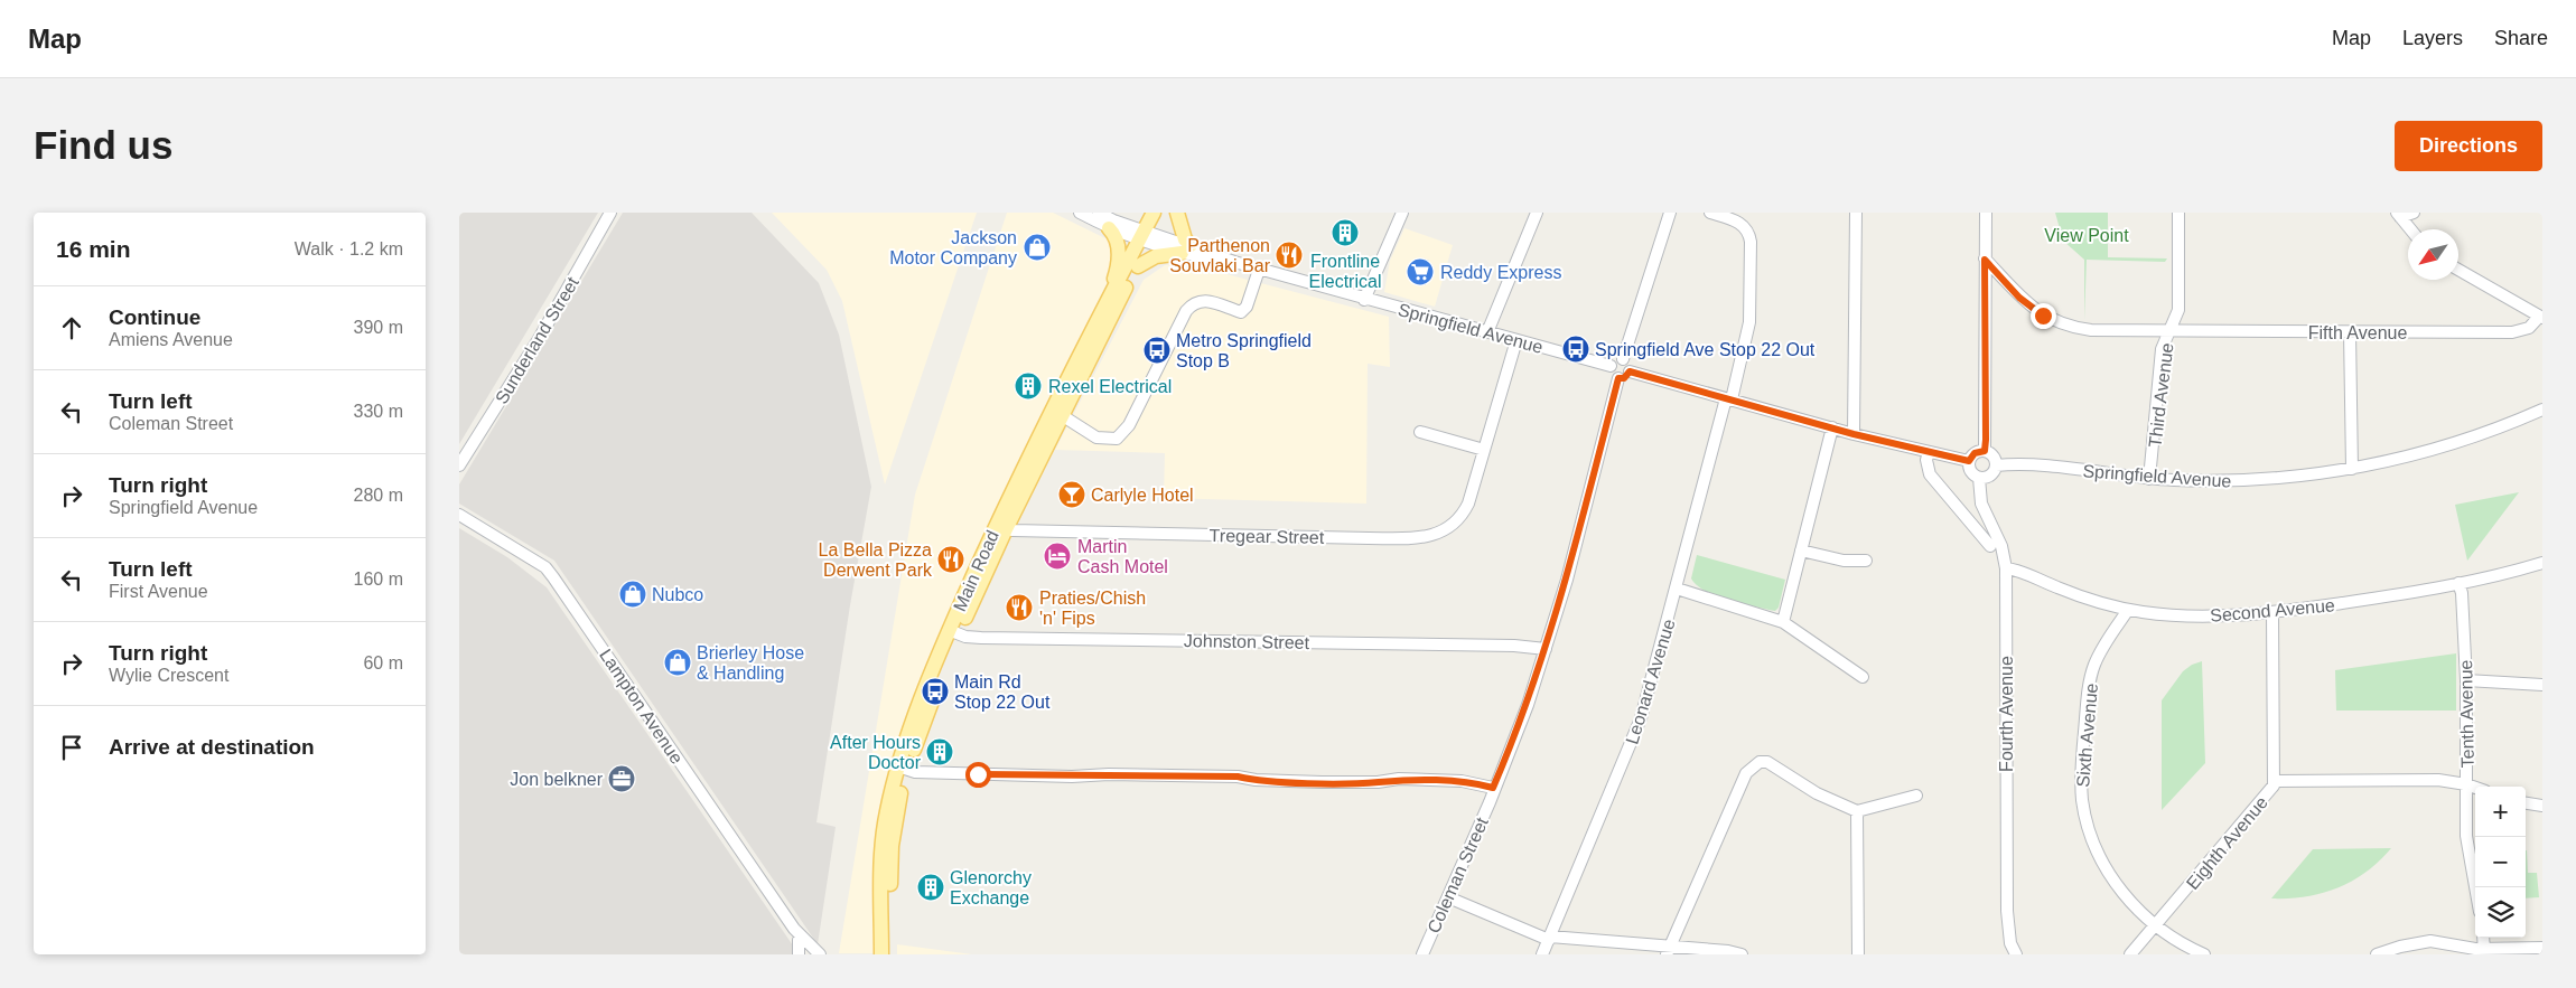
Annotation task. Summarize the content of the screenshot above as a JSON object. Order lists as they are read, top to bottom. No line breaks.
{"streets":{"main road":["Main Road"],"street":["Springfield Avenue","Fifth Avenue","Sunderland Street","Third Avenue","Tregear Street","Second Avenue","Johnston Street","Leonard Avenue","Lampton Avenue","Fourth Avenue","Tenth Avenue","Sixth Avenue","Eighth Avenue","Coleman Street"]},"crossings":[["Springfield Avenue","Third Avenue"],["Springfield Avenue","Tregear Street"],["Springfield Avenue","Main Road"],["Springfield Avenue","Fourth Avenue"],["Springfield Avenue","Coleman Street"],["Fifth Avenue","Third Avenue"],["Tregear Street","Main Road"],["Main Road","Johnston Street"],["Second Avenue","Fourth Avenue"],["Second Avenue","Tenth Avenue"],["Second Avenue","Sixth Avenue"],["Second Avenue","Eighth Avenue"],["Johnston Street","Coleman Street"],["Sixth Avenue","Eighth Avenue"]],"parks":["View Point"],"places":{"building":["Frontline Electrical","Rexel Electrical","After Hours Doctor","Glenorchy Exchange"],"shop":["Jackson Motor Company","Nubco","Brierley Hose & Handling"],"restaurant":["Parthenon Souvlaki Bar","La Bella Pizza Derwent Park","Praties/Chish 'n' Fips"],"supermarket":["Reddy Express"],"bus stop":["Springfield Ave Stop 22 Out","Metro Springfield Stop B","Main Rd Stop 22 Out"],"bar":["Carlyle Hotel"],"hotel":["Martin Cash Motel"],"office":["Jon belkner"]},"north":"bottom left","page":{"header":"Map","nav":["Map","Layers","Share"],"buttons":"Directions","title":"Find us","heading":["16 min","Walk · 1.2 km"],"list":[["Continue","Amiens Avenue","390 m"],["Turn left","Coleman Street","330 m"],["Turn right","Springfield Avenue","280 m"],["Turn left","First Avenue","160 m"],["Turn right","Wylie Crescent","60 m"],"Arrive at destination"],"map_buttons":["+","−"]}}
